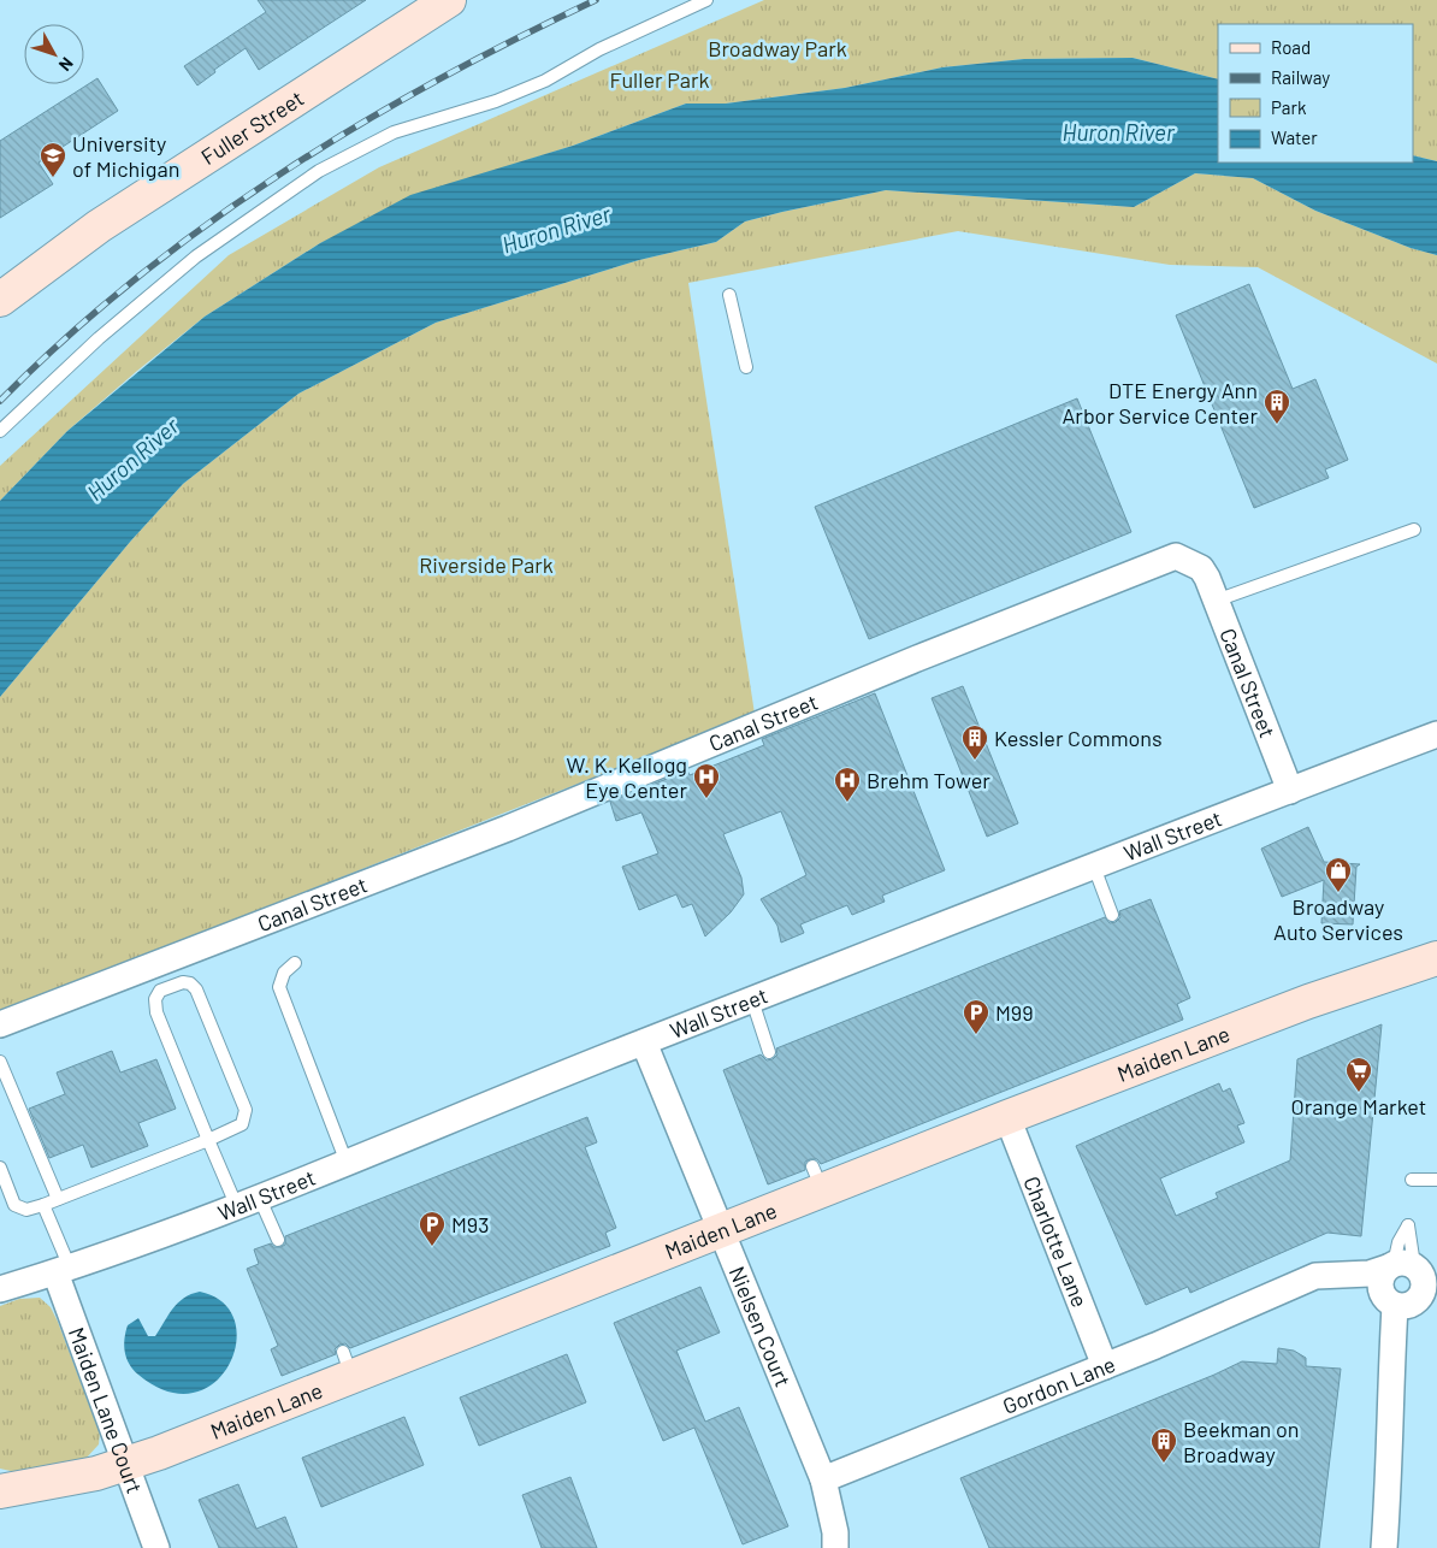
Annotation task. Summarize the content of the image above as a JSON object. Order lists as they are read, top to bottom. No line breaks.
{"streets":{"main road":["Fuller Street","Maiden Lane"],"street":["Canal Street","Wall Street","Charlotte Lane","Nielsen Court","Gordon Lane","Maiden Lane Court"]},"crossings":[["Canal Street","Wall Street"],["Wall Street","Nielsen Court"],["Wall Street","Maiden Lane Court"],["Maiden Lane","Charlotte Lane"],["Maiden Lane","Nielsen Court"],["Maiden Lane","Maiden Lane Court"],["Charlotte Lane","Gordon Lane"],["Nielsen Court","Gordon Lane"]],"water":["Huron River"],"parks":["Broadway Park","Fuller Park","Riverside Park"],"places":{"school or university":["University of Michigan"],"building":["DTE Energy Ann Arbor Service Center","Kessler Commons","Beekman on Broadway"],"hospital":["W. K. Kellogg Eye Center","Brehm Tower"],"shop":["Broadway Auto Services"],"parking":["M99","M93"],"supermarket":["Orange Market"]},"legend":["Road","Railway","Park","Water"],"north":"bottom right"}
